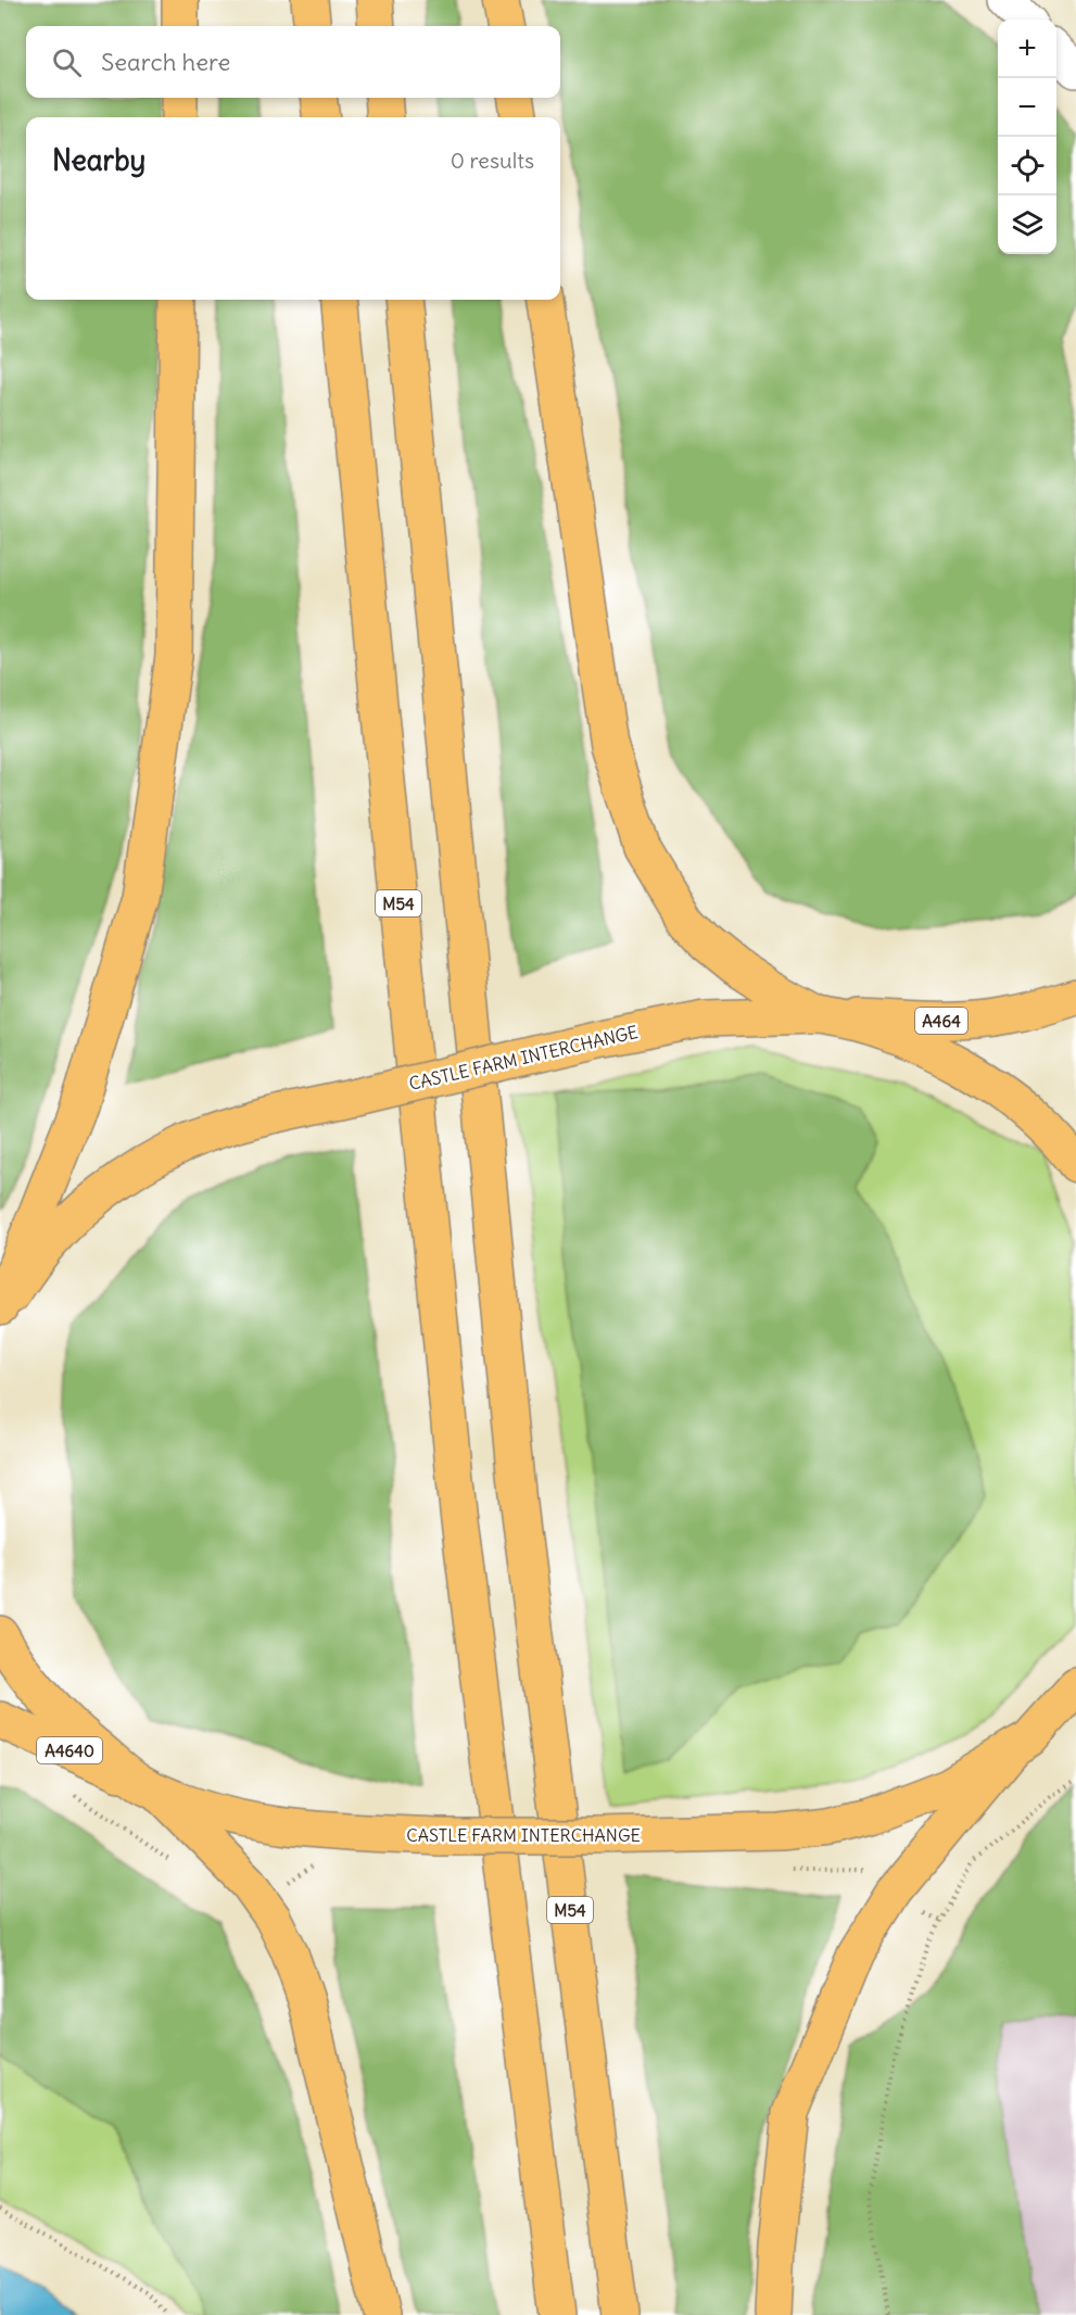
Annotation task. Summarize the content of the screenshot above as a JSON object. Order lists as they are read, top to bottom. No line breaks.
{"streets":{"main road":["M54","A464","CASTLE FARM INTERCHANGE","A4640"]},"crossings":[["A464","CASTLE FARM INTERCHANGE"],["CASTLE FARM INTERCHANGE","A4640"]],"page":{"map_buttons":["+","−"],"search":"Search here","heading":["Nearby","0 results"]}}
